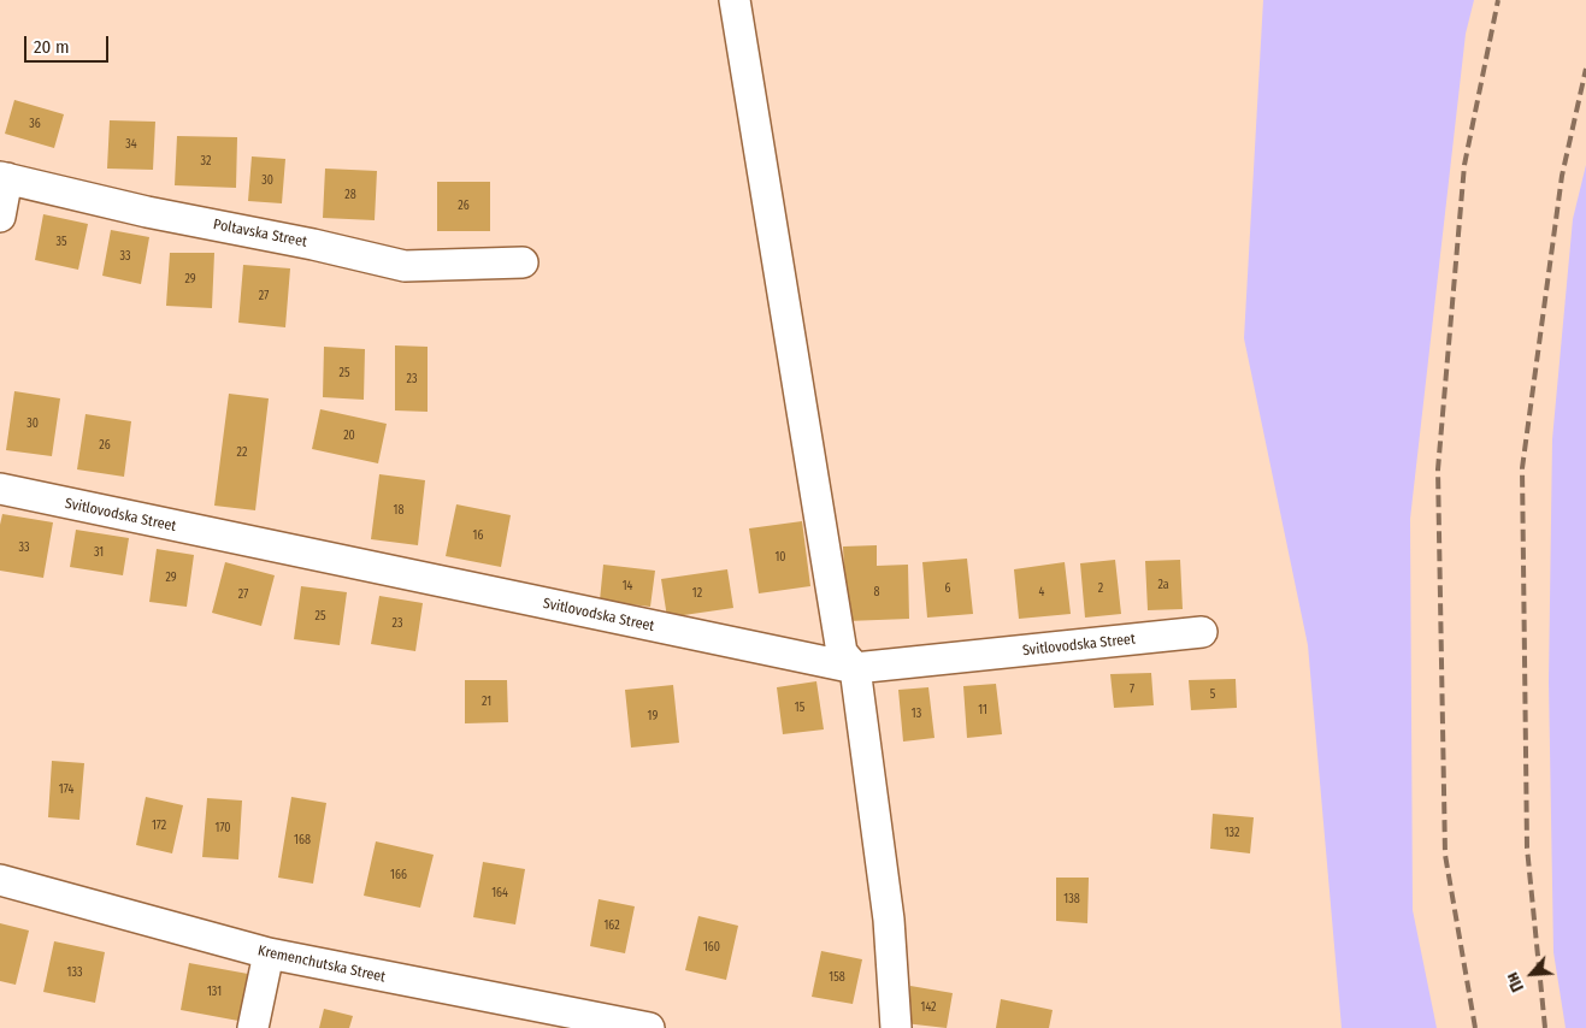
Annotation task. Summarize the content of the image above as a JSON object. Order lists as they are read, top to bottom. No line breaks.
{"streets":{"street":["Poltavska Street","Svitlovodska Street","Kremenchutska Street"]},"house_numbers":["36","34","32","30","28","26","35","33","29","27","25","23","30","20","26","22","18","16","33","31","10","29","2а","14","6","2","8","4","12","27","25","23","7","5","21","15","11","13","19","174","172","170","132","168","166","164","138","162","160","133","158","131","142"],"scale_bar":"20 m","north":"bottom left"}
